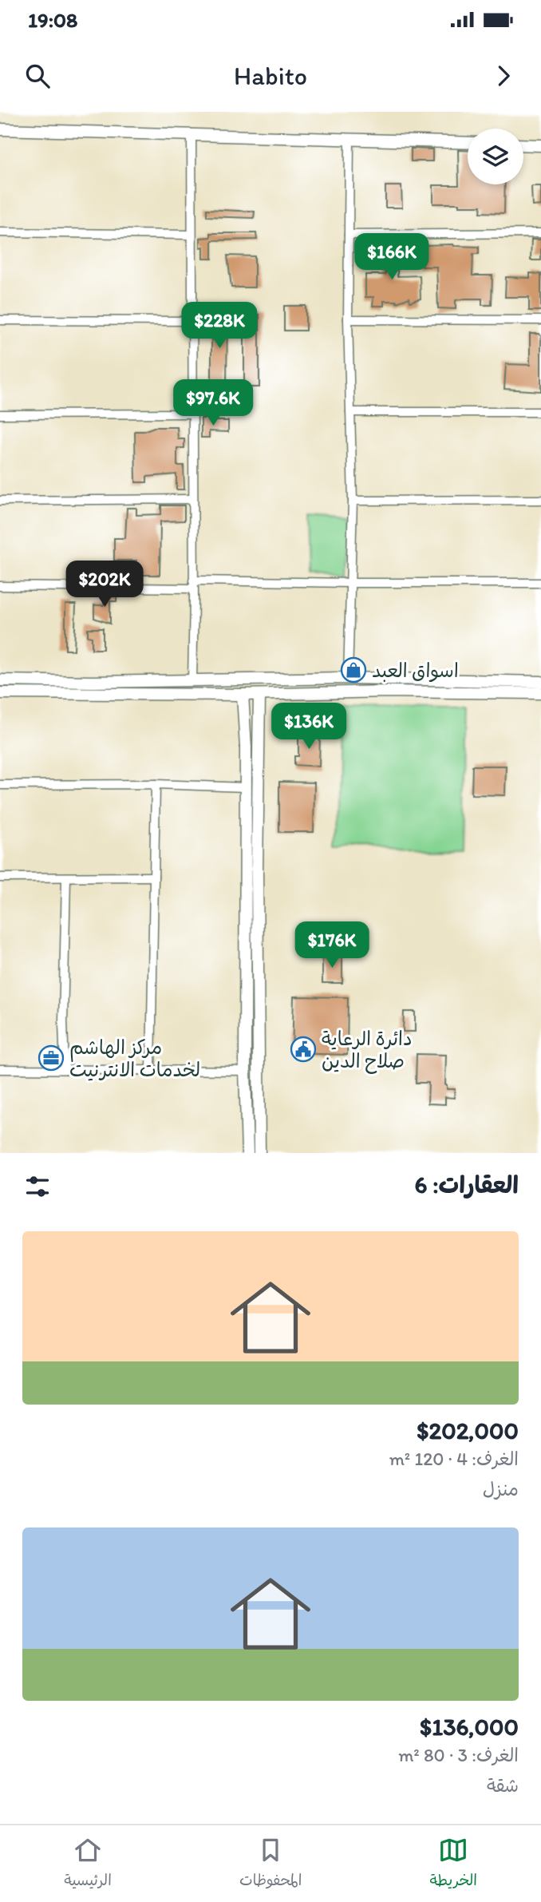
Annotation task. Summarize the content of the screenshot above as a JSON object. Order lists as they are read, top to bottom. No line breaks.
{"places":{"shop":["اسواق العبد"],"public building":["دائرة الرعاية صلاح الدين"],"office":["مركز الهاشم لخدمات الانترنيت"]},"page":{"status":"19:08","header":"Habito","price":["$166K","$228K","$97.6K","$202K","$136K","$176K"],"heading":"العقارات: 6","list":[{"name":"$202,000","note":"الغرف: 4 · 120 m² · منزل"},{"name":"$136,000","note":"الغرف: 3 · 80 m² · شقة"}],"tabs":["الخريطة","المحفوظات","الرئيسية"]}}
